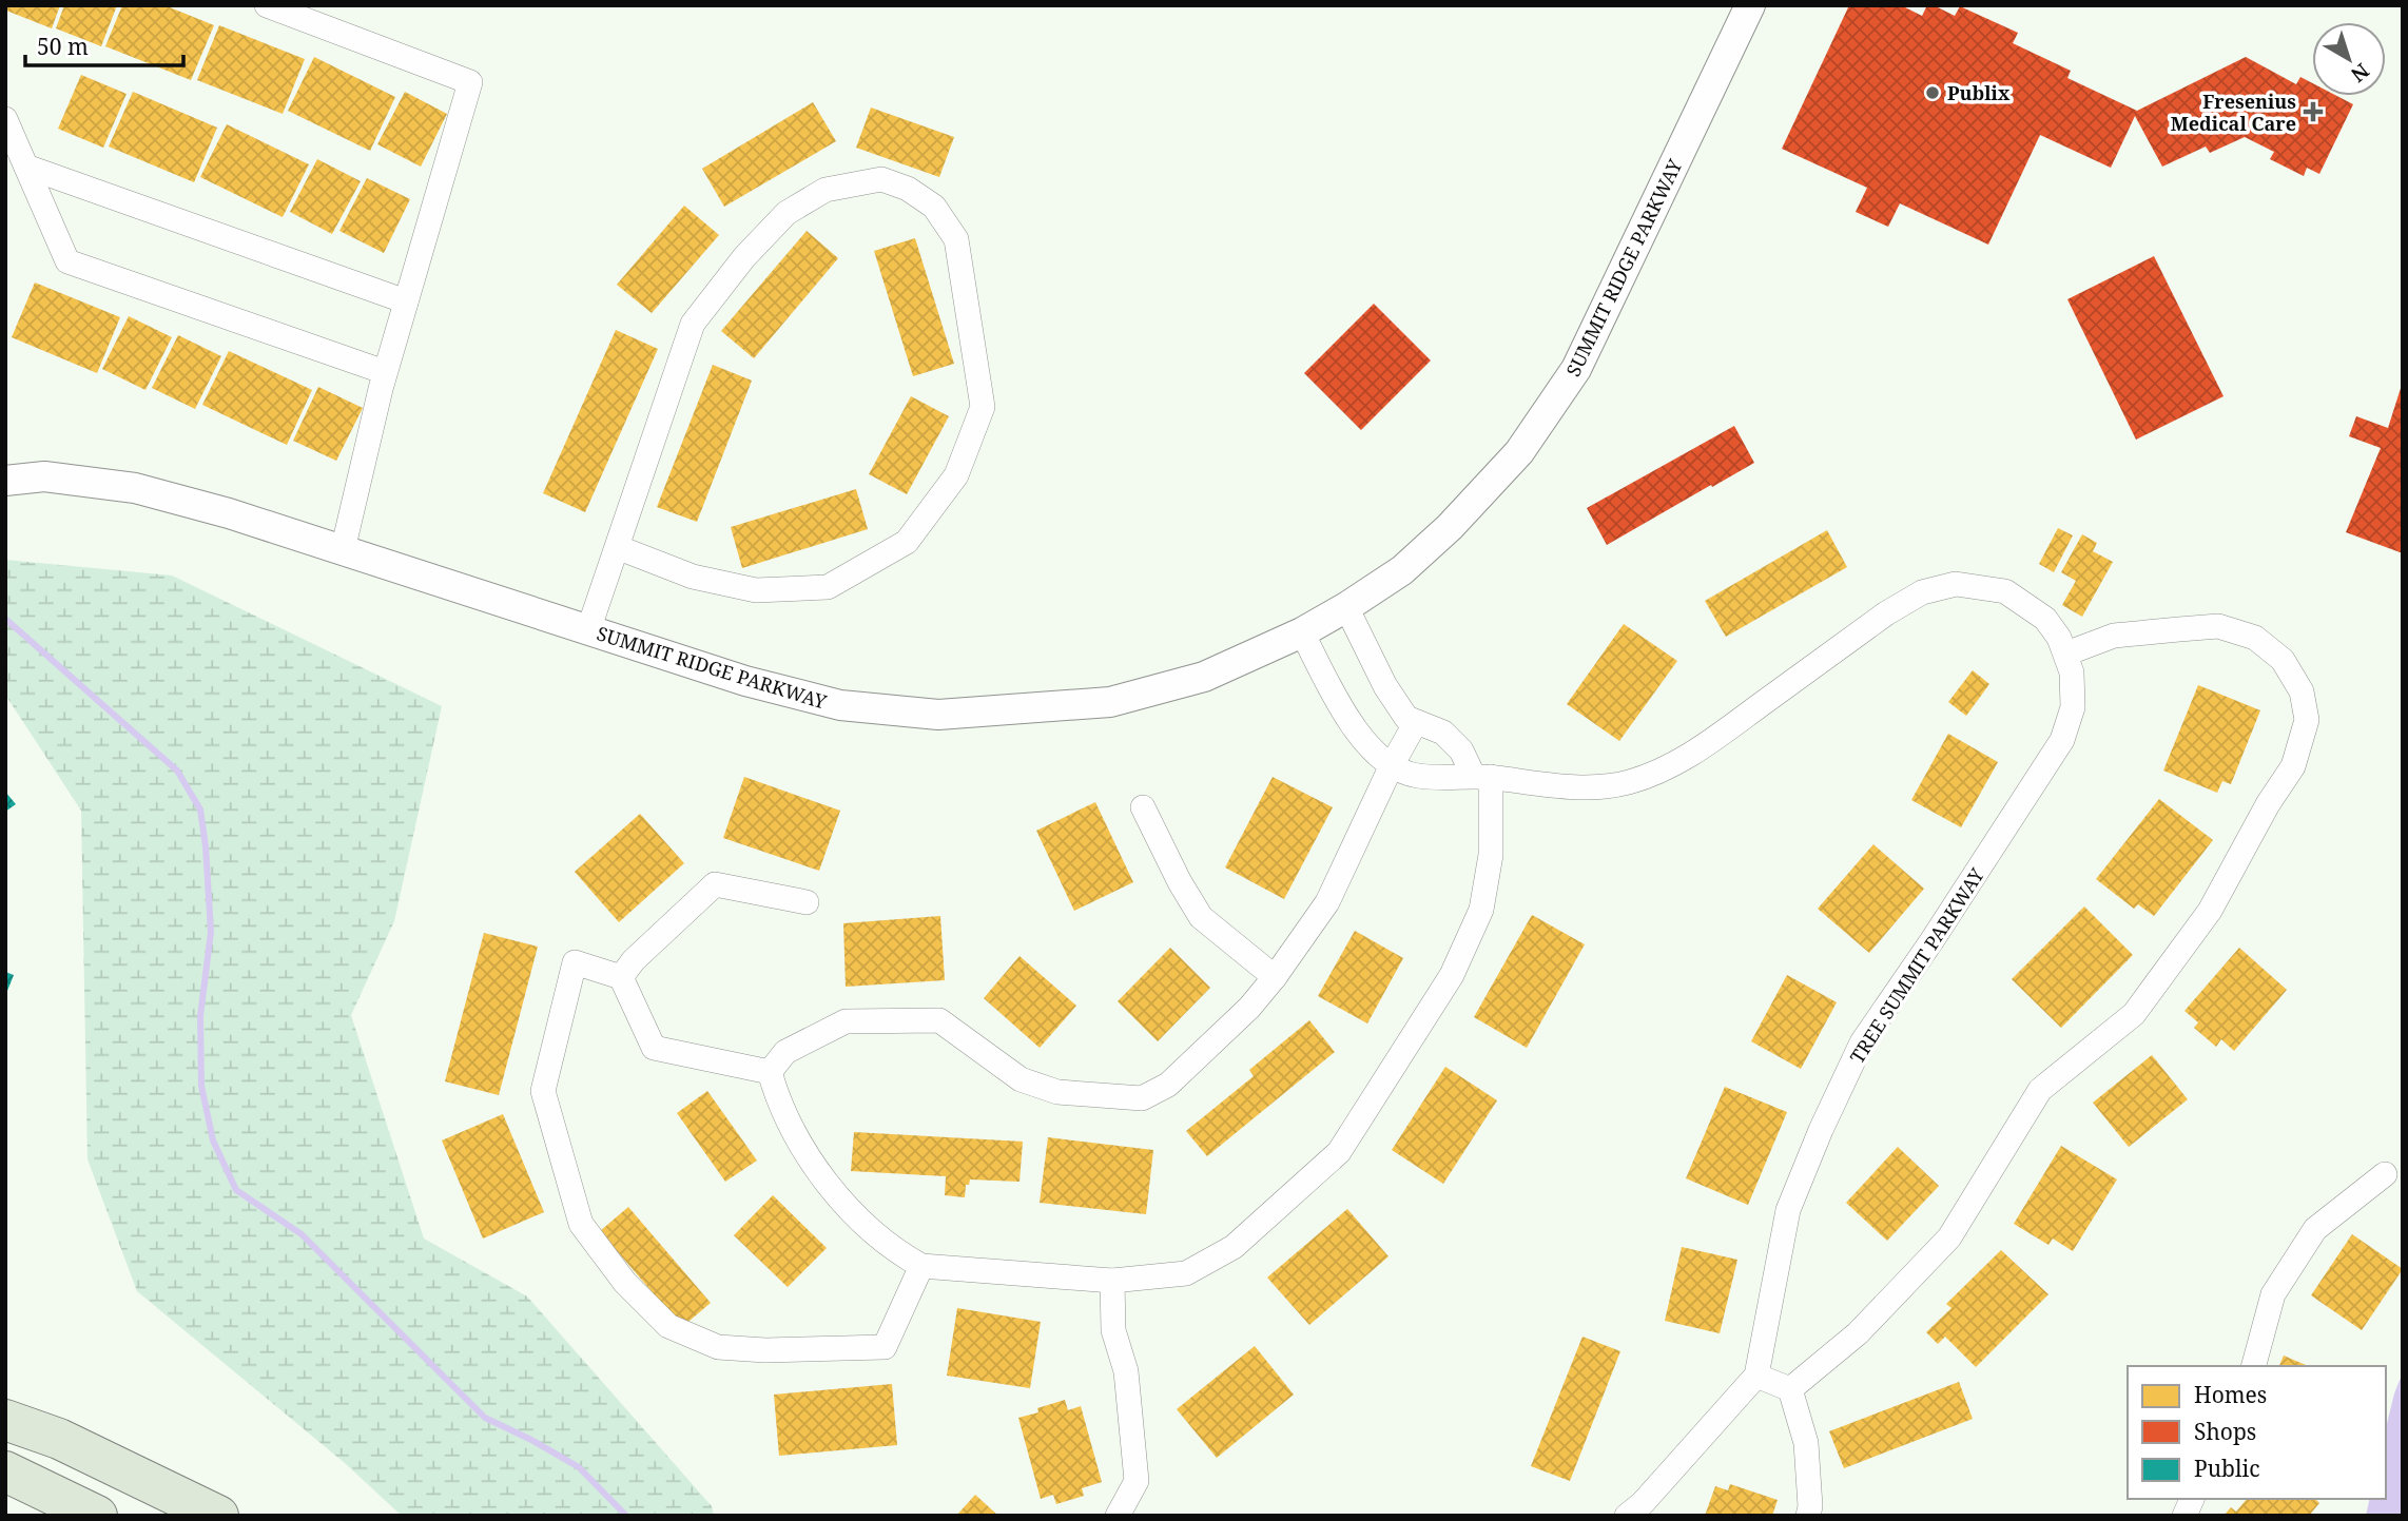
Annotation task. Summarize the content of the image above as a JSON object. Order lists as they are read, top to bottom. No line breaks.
{"streets":{"street":["SUMMIT RIDGE PARKWAY","TREE SUMMIT PARKWAY"]},"crossings":[["SUMMIT RIDGE PARKWAY","TREE SUMMIT PARKWAY"]],"places":{"other":["Publix"],"health":["Fresenius Medical Care"]},"legend":["Homes","Shops","Public"],"scale_bar":"50 m","north":"bottom right"}
